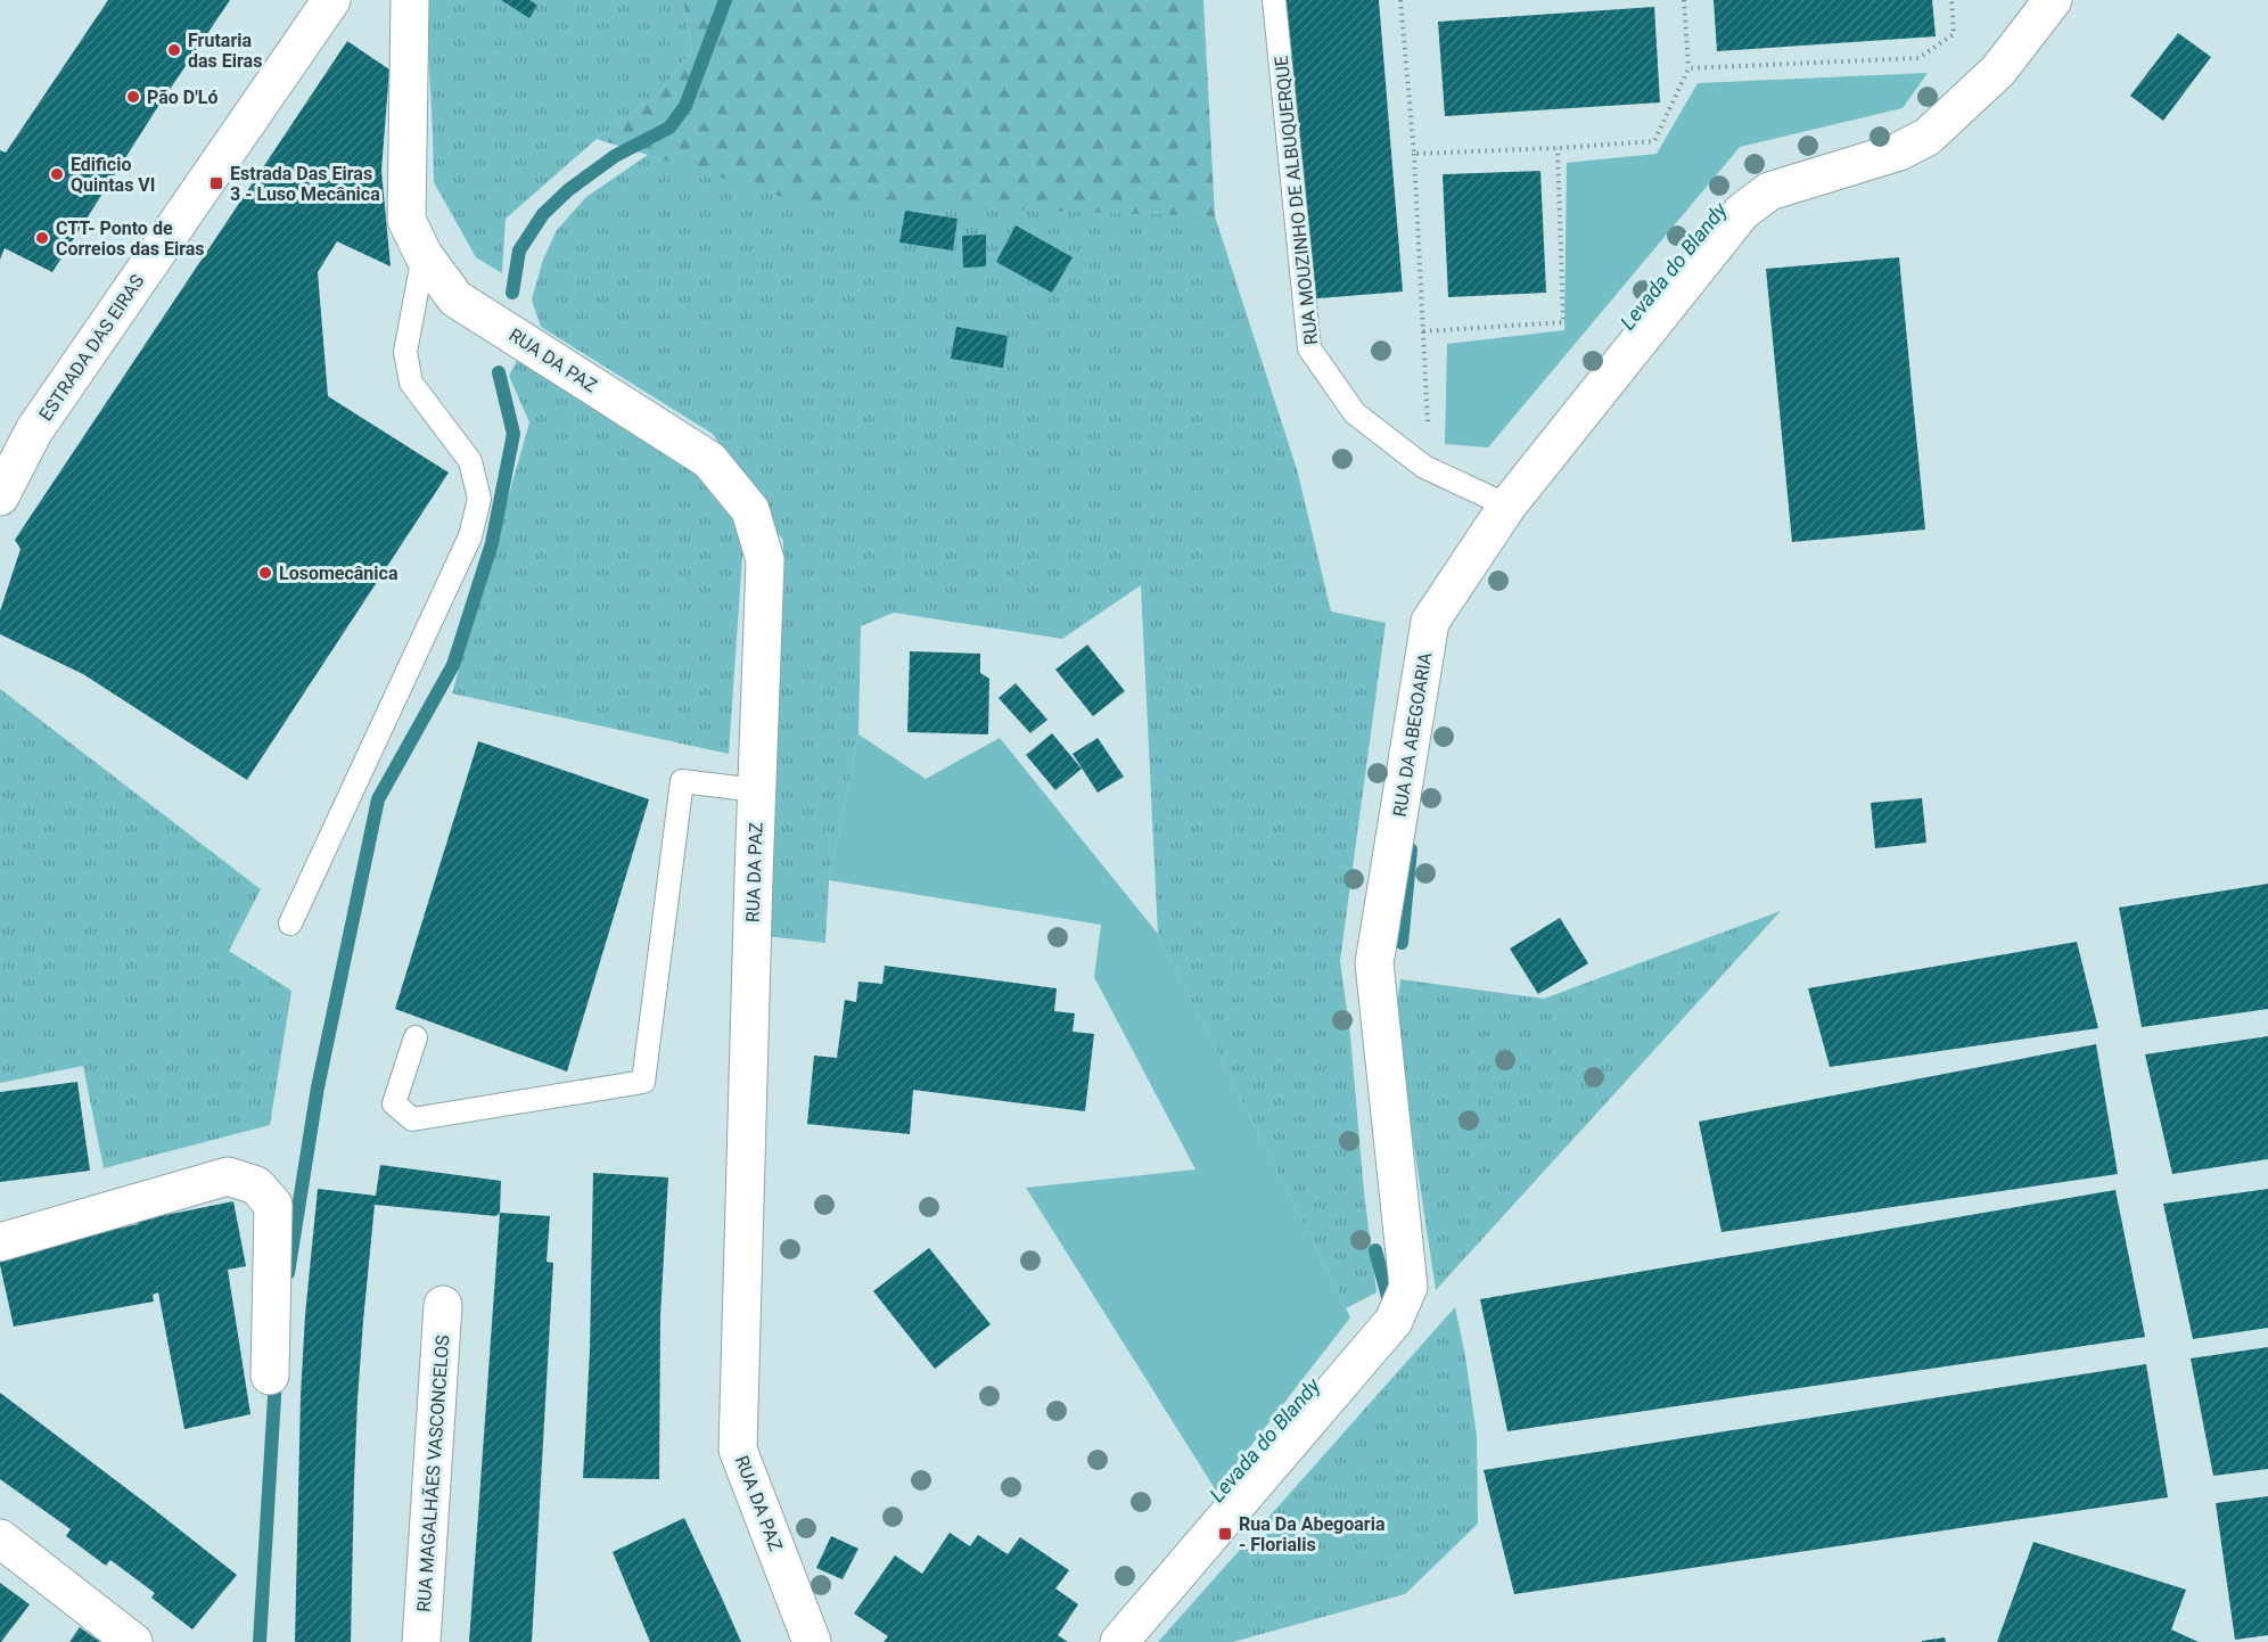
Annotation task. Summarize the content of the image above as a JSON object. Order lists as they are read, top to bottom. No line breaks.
{"streets":{"street":["ESTRADA DAS EIRAS","RUA DA PAZ","RUA DA ABEGOARIA","RUA MAGALHÃES VASCONCELOS"],"lane":["RUA MOUZINHO DE ALBUQUERQUE"]},"crossings":[["RUA MOUZINHO DE ALBUQUERQUE","RUA DA ABEGOARIA"]],"water":["Levada do Blandy"],"places":{"other":["Frutaria das Eiras","Pão D'Ló","Edificio Quintas VI","CTT- Ponto de Correios das Eiras","Losomecânica"],"transit":["Estrada Das Eiras 3 - Luso Mecânica","Rua Da Abegoaria - Florialis"]}}
